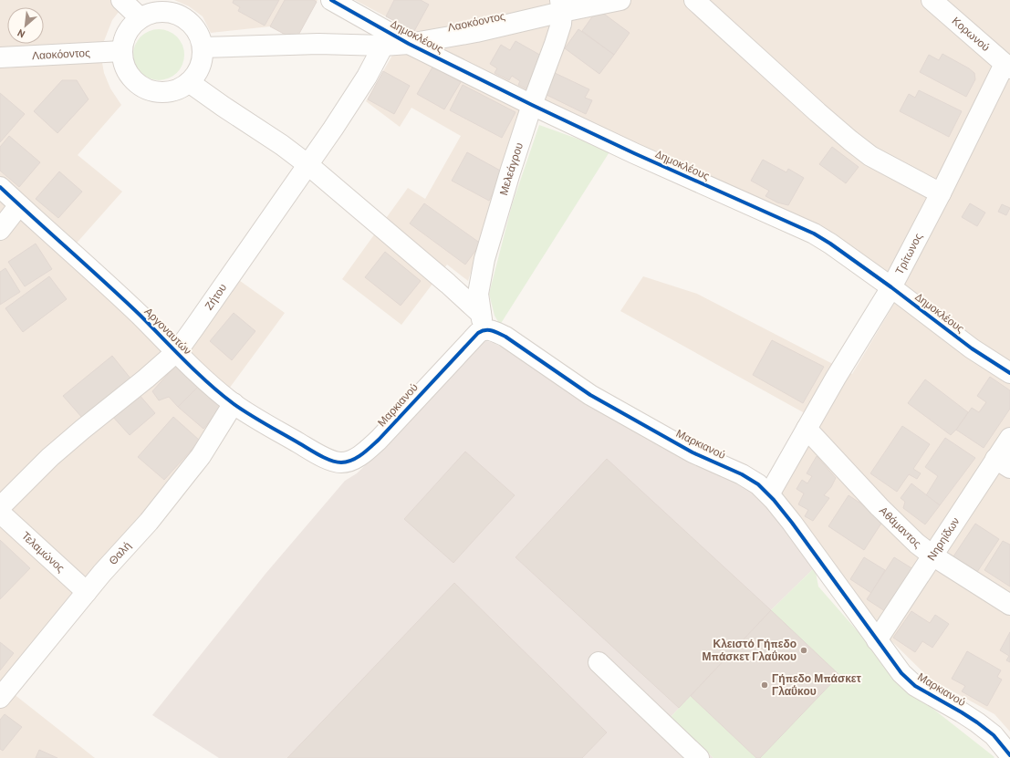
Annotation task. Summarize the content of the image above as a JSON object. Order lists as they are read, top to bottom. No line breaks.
{"streets":{"street":["Λαοκόοντος","Κορωνού","Δημοκλέους","Μελεάγρου","Τρίτωνος","Ζήτου","Αργοναυτών","Μαρκιανού","Αθάμαντος","Νηρηίδων","Τελαμώνος","Θαλή"]},"crossings":[["Λαοκόοντος","Δημοκλέους"],["Λαοκόοντος","Μελεάγρου"],["Λαοκόοντος","Ζήτου"],["Κορωνού","Τρίτωνος"],["Δημοκλέους","Μελεάγρου"],["Δημοκλέους","Τρίτωνος"],["Μελεάγρου","Μαρκιανού"],["Τρίτωνος","Μαρκιανού"],["Τρίτωνος","Αθάμαντος"],["Ζήτου","Αργοναυτών"],["Αργοναυτών","Μαρκιανού"],["Αργοναυτών","Θαλή"],["Μαρκιανού","Νηρηίδων"],["Αθάμαντος","Νηρηίδων"],["Τελαμώνος","Θαλή"]],"places":["Κλειστό Γήπεδο Μπάσκετ Γλαΰκου","Γήπεδο Μπάσκετ Γλαΰκου"],"north":"bottom left"}
